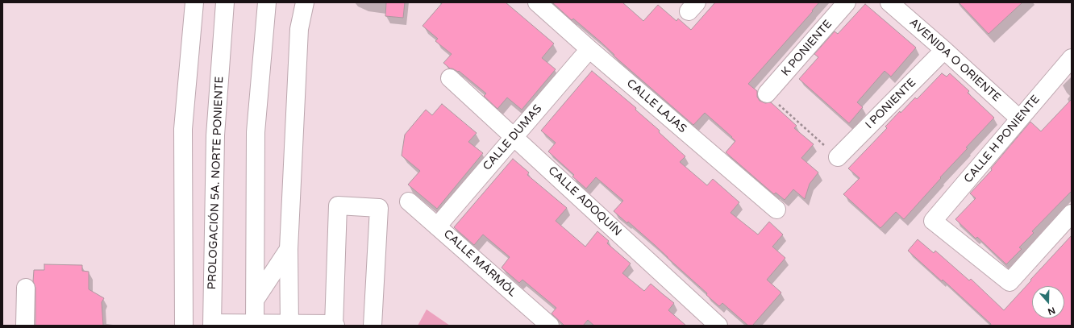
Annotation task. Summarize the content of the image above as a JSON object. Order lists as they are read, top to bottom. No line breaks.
{"streets":{"street":["K PONIENTE","AVENIDA O ORIENTE","I PONIENTE","CALLE LAJAS","CALLE DUMAS","CALLE H PONIENTE","PROLOGACIÓN 5A. NORTE PONIENTE","CALLE ADOQUÍN","CALLE MÁRMÓL"]},"crossings":[["AVENIDA O ORIENTE","I PONIENTE"],["AVENIDA O ORIENTE","CALLE H PONIENTE"],["CALLE LAJAS","CALLE DUMAS"],["CALLE DUMAS","CALLE ADOQUÍN"],["CALLE DUMAS","CALLE MÁRMÓL"]],"north":"bottom"}
